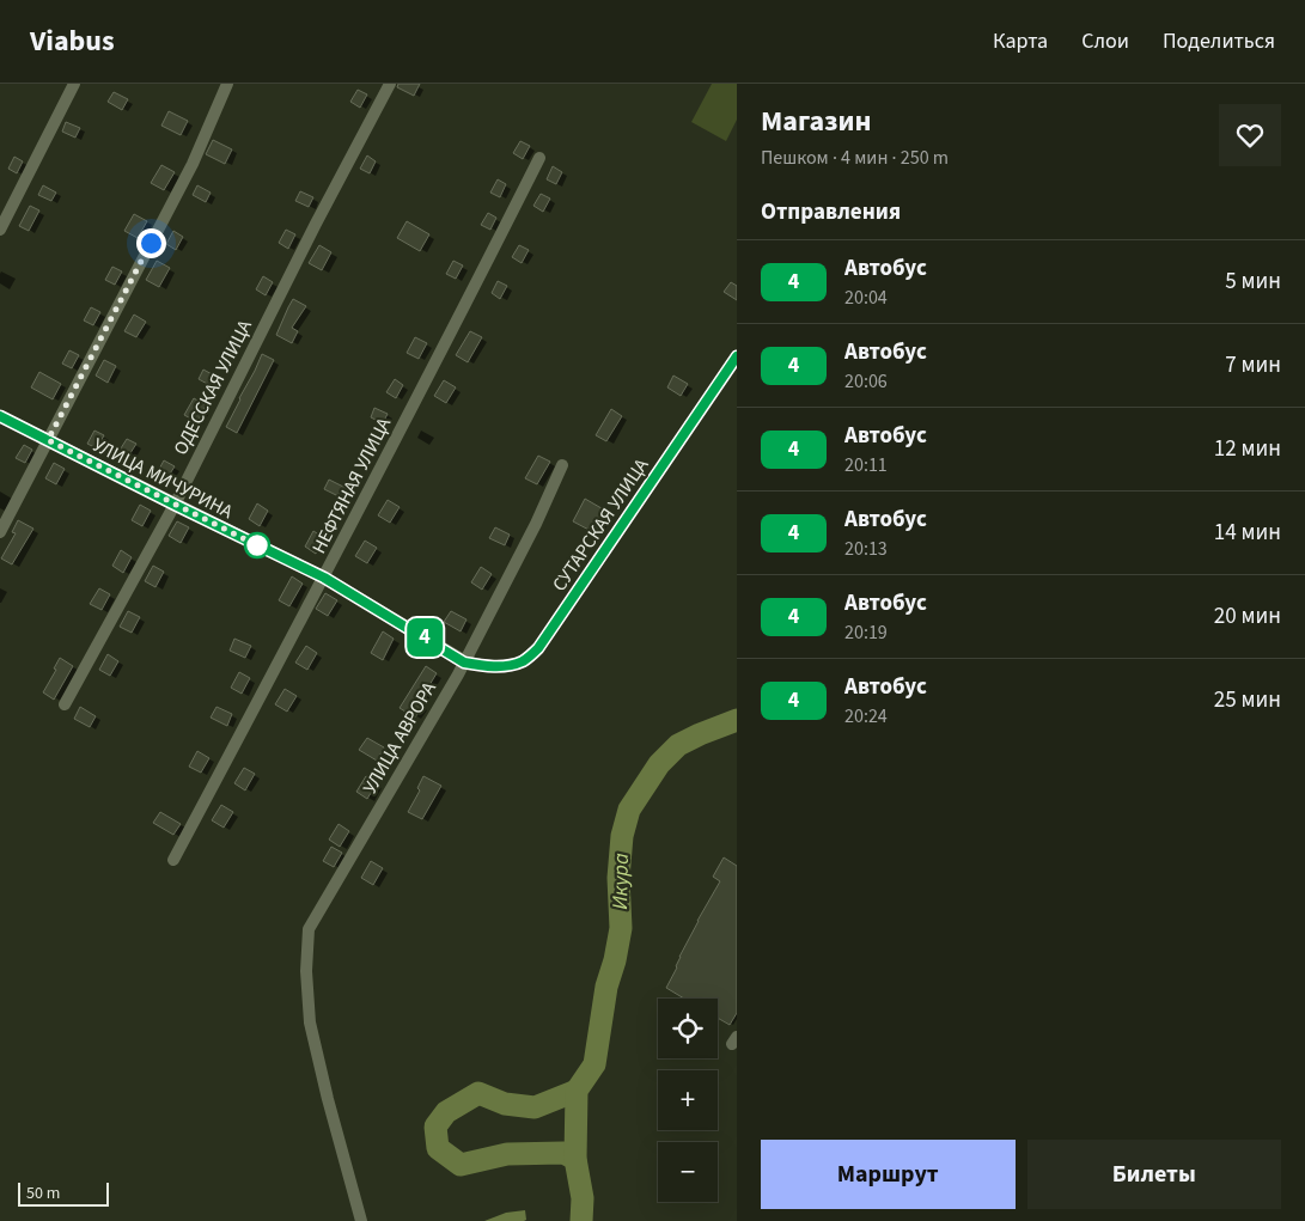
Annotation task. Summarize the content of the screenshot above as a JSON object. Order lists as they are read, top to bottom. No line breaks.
{"streets":{"street":["ОДЕССКАЯ УЛИЦА","УЛИЦА МИЧУРИНА","НЕФТЯНАЯ УЛИЦА","СУТАРСКАЯ УЛИЦА","УЛИЦА АВРОРА"]},"crossings":[["ОДЕССКАЯ УЛИЦА","УЛИЦА МИЧУРИНА"],["УЛИЦА МИЧУРИНА","НЕФТЯНАЯ УЛИЦА"],["УЛИЦА МИЧУРИНА","СУТАРСКАЯ УЛИЦА"],["УЛИЦА МИЧУРИНА","УЛИЦА АВРОРА"],["СУТАРСКАЯ УЛИЦА","УЛИЦА АВРОРА"]],"water":["Икура"],"lines":["bus line 4"],"scale_bar":"50 m","page":{"header":"Viabus","nav":["Карта","Слои","Поделиться"],"on_map":"4","heading":[["Магазин","Пешком · 4 мин · 250 m"],"Отправления"],"list":[{"mark":"4","name":"Автобус","note":"20:04","value":"5 мин"},{"mark":"4","name":"Автобус","note":"20:06","value":"7 мин"},{"mark":"4","name":"Автобус","note":"20:11","value":"12 мин"},{"mark":"4","name":"Автобус","note":"20:13","value":"14 мин"},{"mark":"4","name":"Автобус","note":"20:19","value":"20 мин"},{"mark":"4","name":"Автобус","note":"20:24","value":"25 мин"}],"map_buttons":["+","−"],"buttons":["Маршрут","Билеты"],"scale":"50 m"}}
